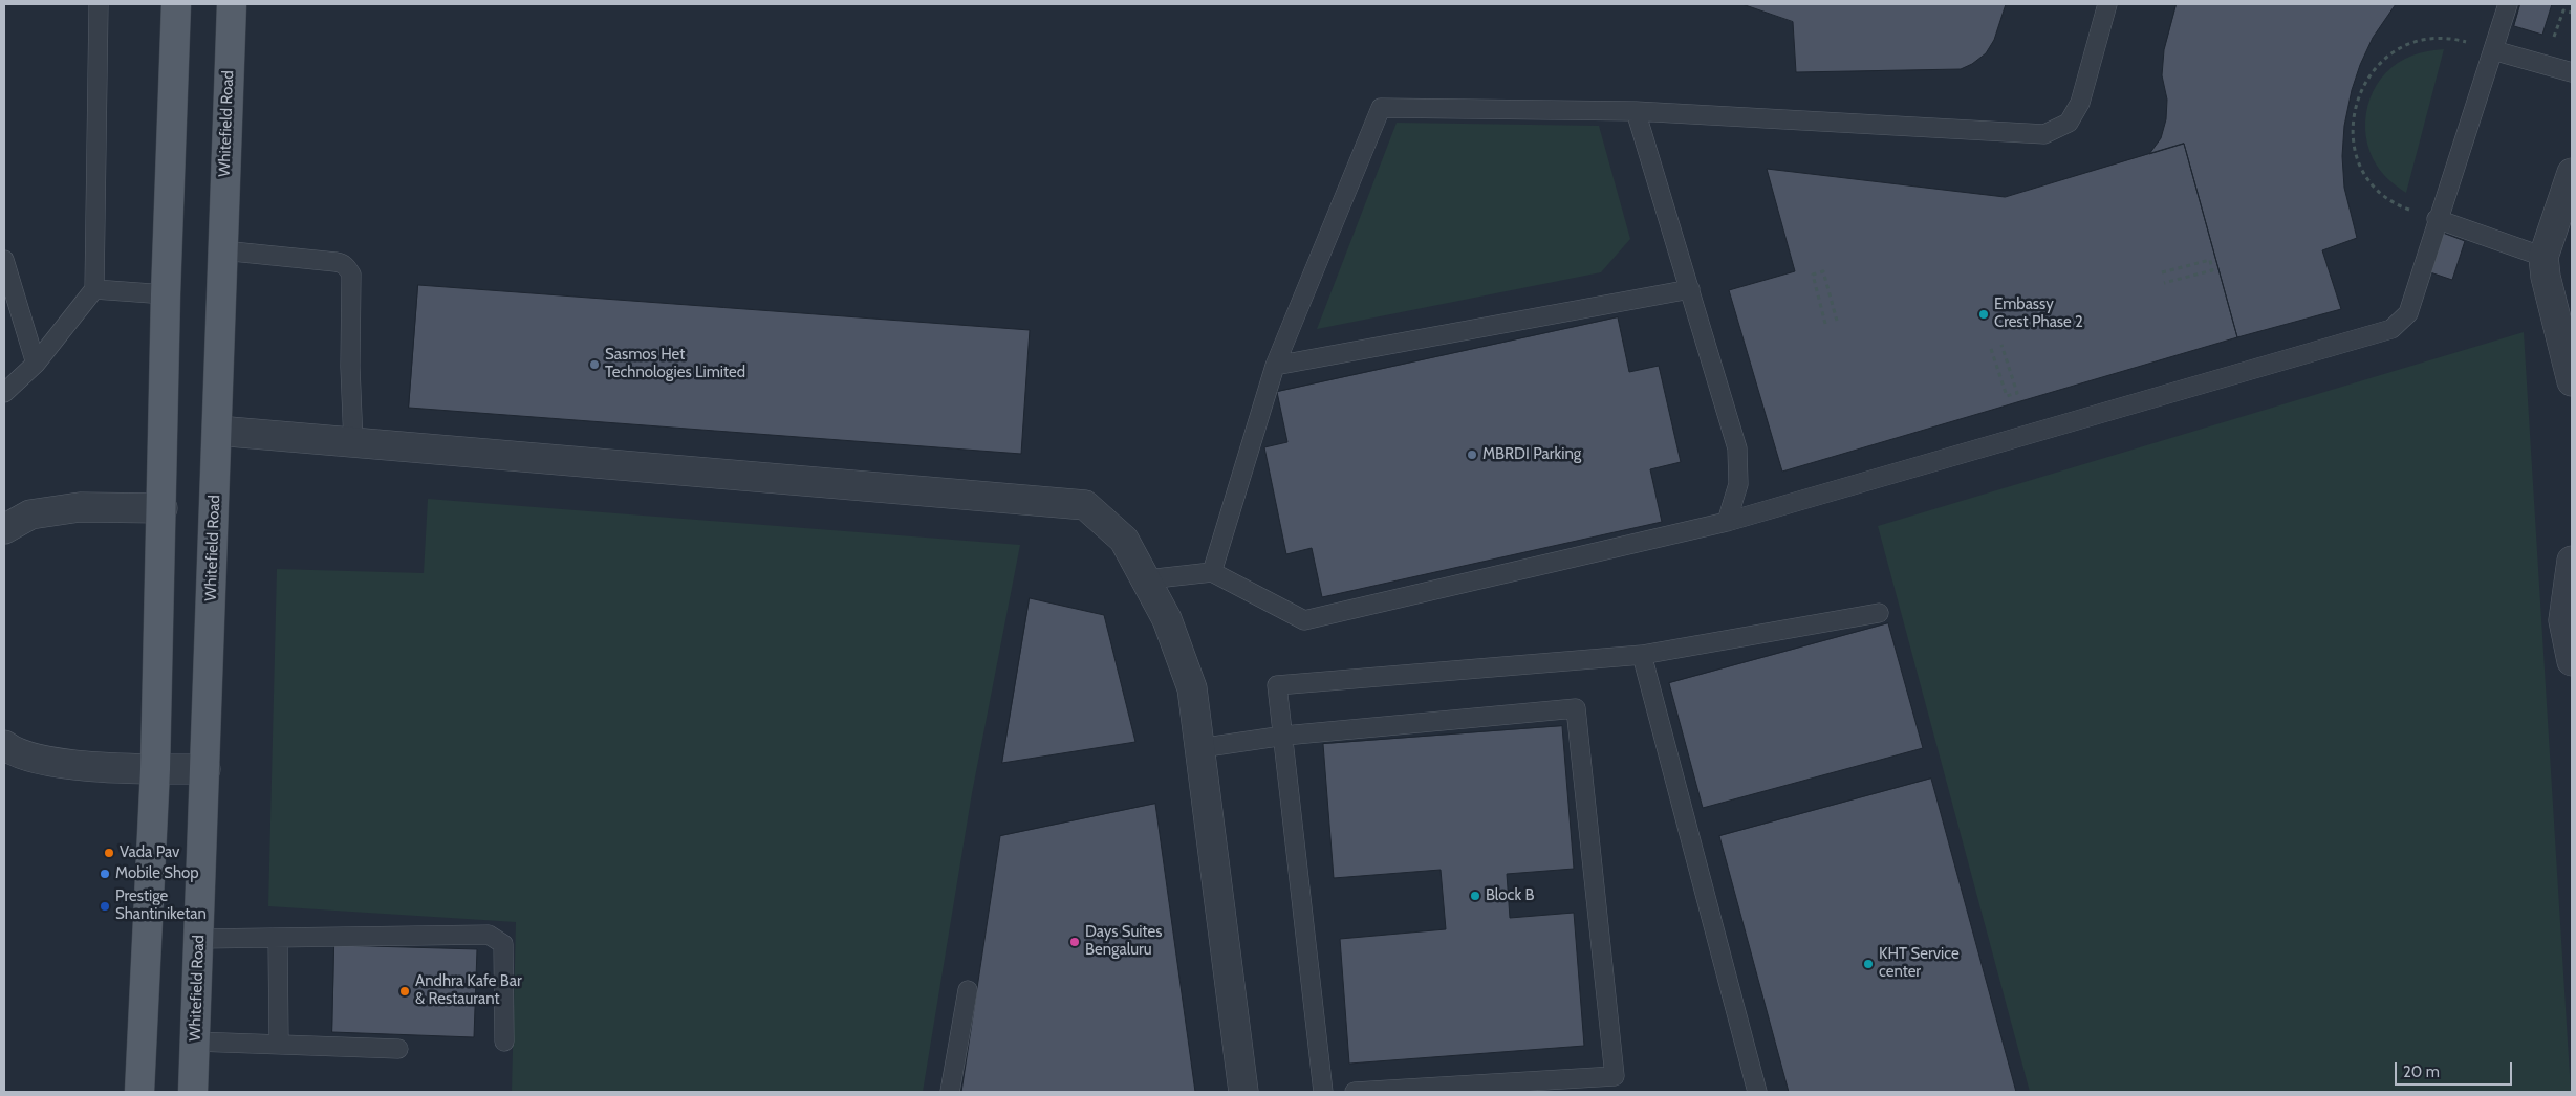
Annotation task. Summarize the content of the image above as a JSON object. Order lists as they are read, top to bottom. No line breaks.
{"streets":{"main road":["Whitefield Road"]},"places":["Embassy Crest Phase 2","Sasmos Het Technologies Limited","MBRDI Parking","Vada Pav","Mobile Shop","Block B","Prestige Shantiniketan","Days Suites Bengaluru","KHT Service center","Andhra Kafe Bar & Restaurant"],"scale_bar":"20 m"}
